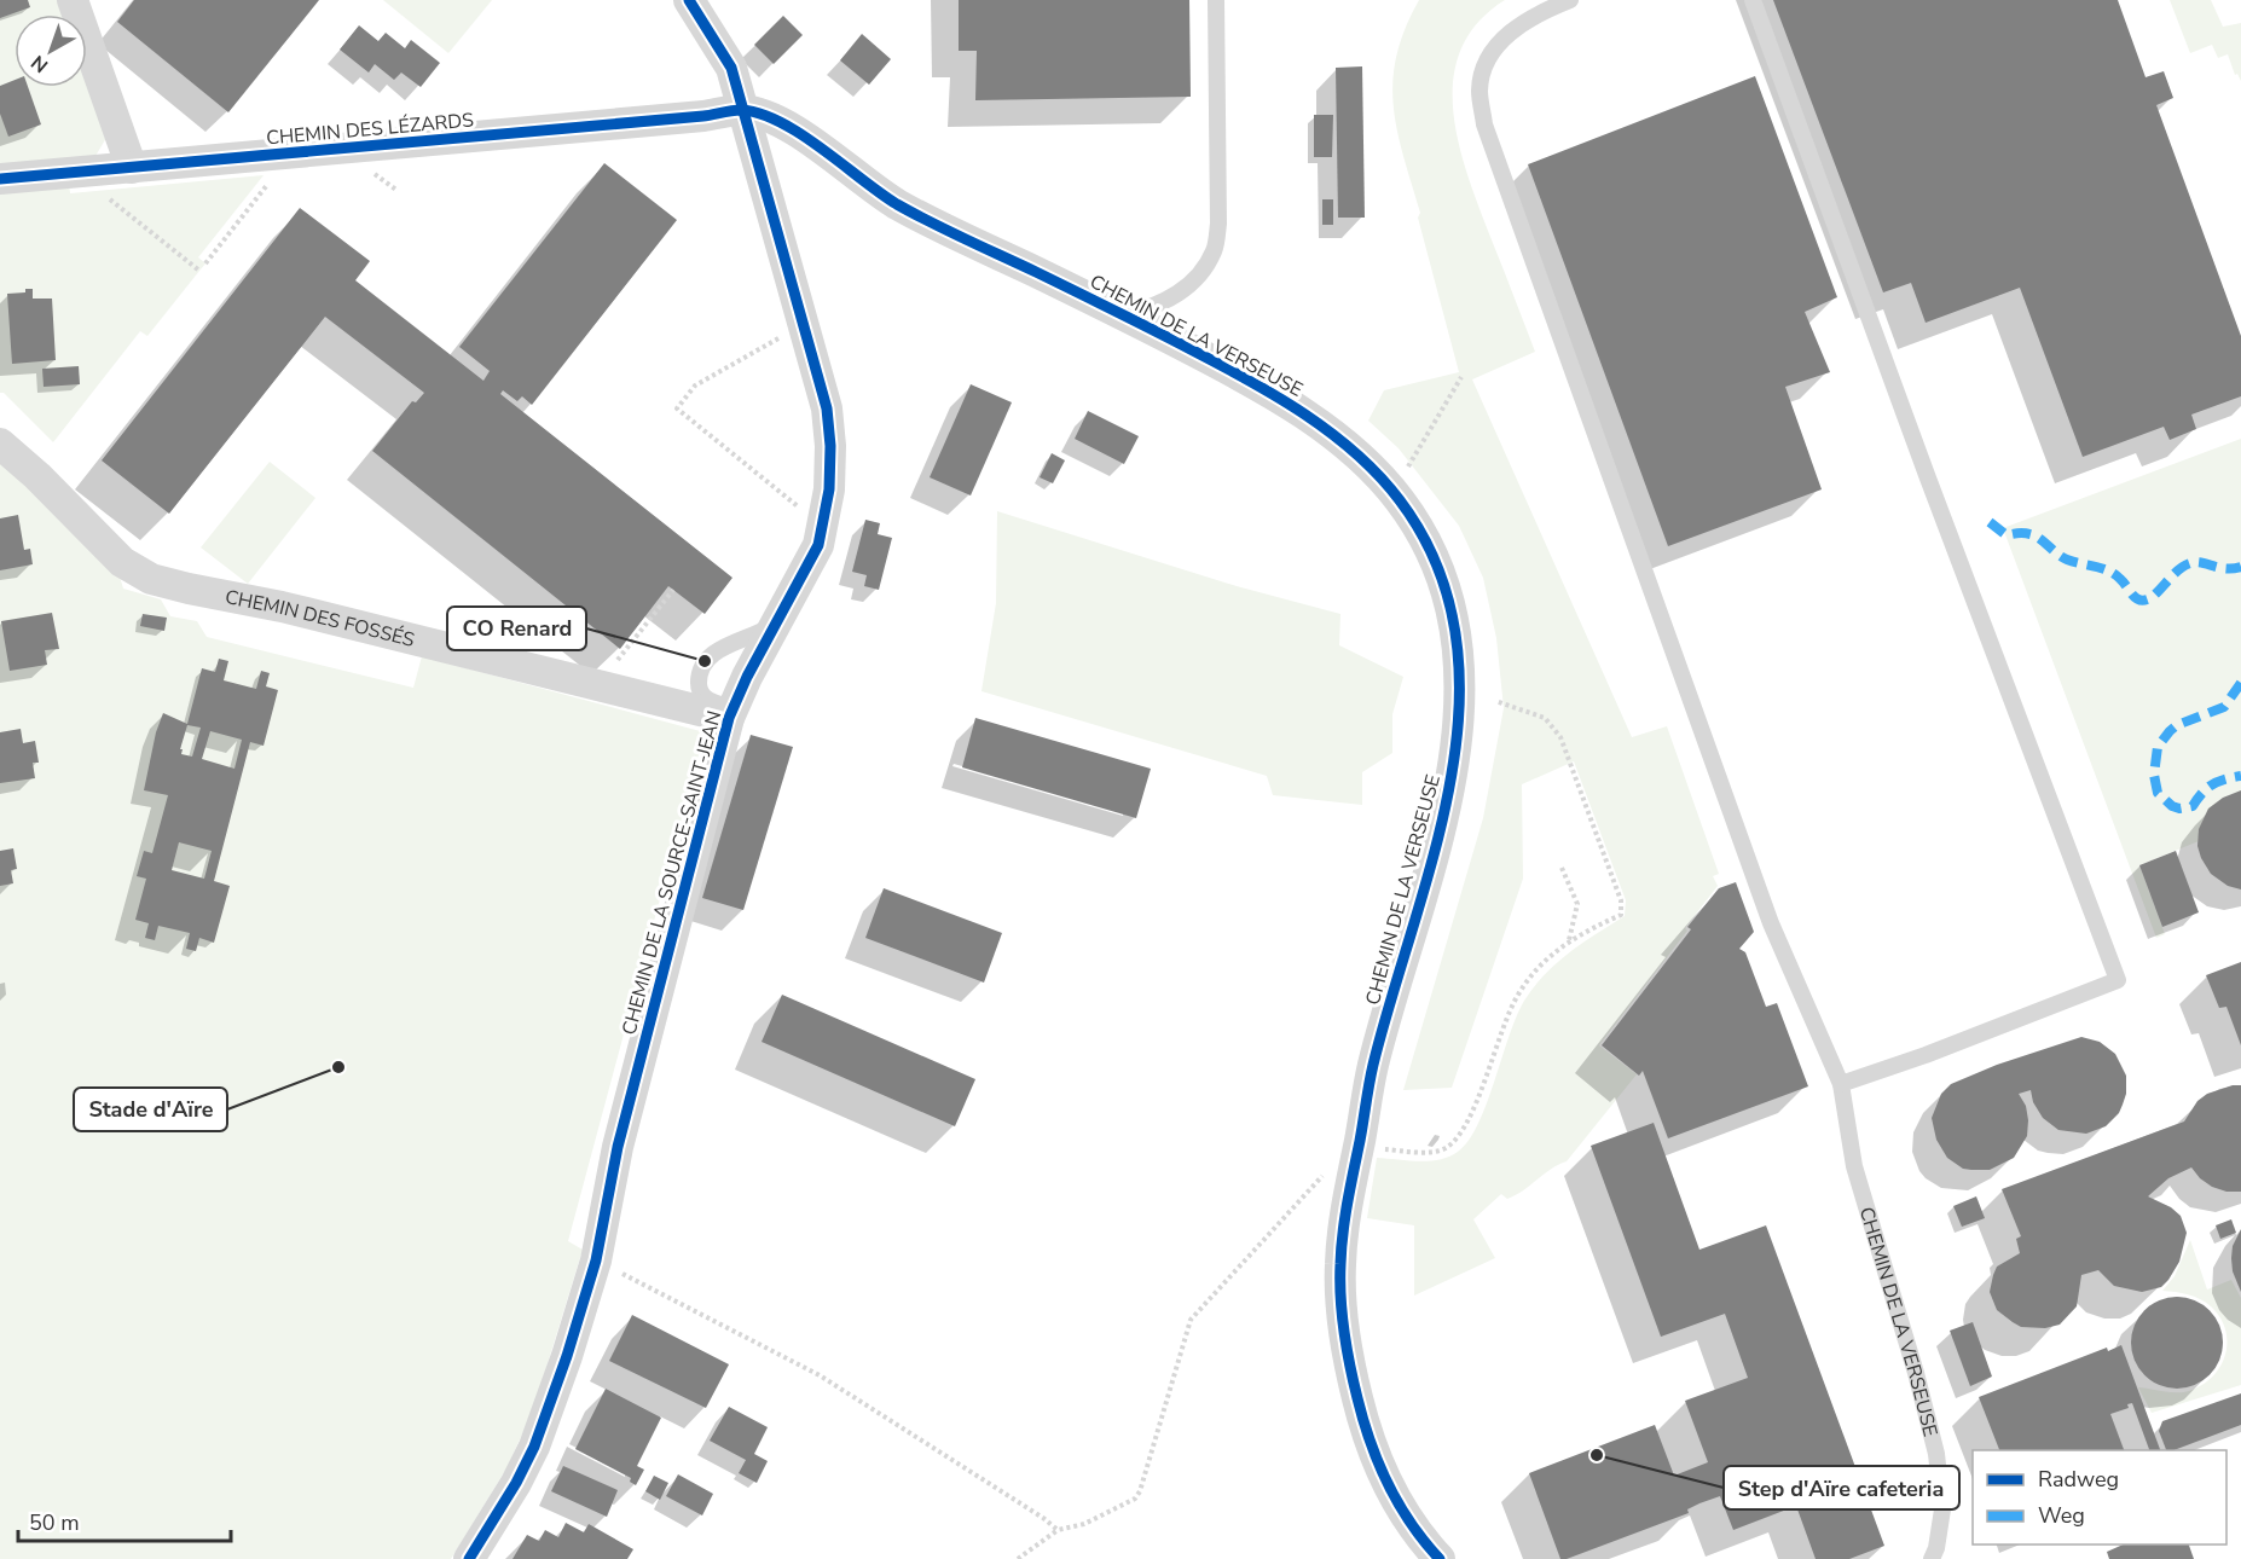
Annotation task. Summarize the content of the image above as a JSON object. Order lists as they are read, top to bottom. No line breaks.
{"streets":{"street":["CHEMIN DES LÉZARDS","CHEMIN DE LA VERSEUSE","CHEMIN DES FOSSÉS","CHEMIN DE LA SOURCE-SAINT-JEAN"]},"crossings":[["CHEMIN DES LÉZARDS","CHEMIN DE LA VERSEUSE"],["CHEMIN DES LÉZARDS","CHEMIN DE LA SOURCE-SAINT-JEAN"],["CHEMIN DE LA VERSEUSE","CHEMIN DE LA SOURCE-SAINT-JEAN"],["CHEMIN DES FOSSÉS","CHEMIN DE LA SOURCE-SAINT-JEAN"]],"places":["CO Renard","Stade d'Aïre","Step d'Aïre cafeteria"],"legend":["Radweg","Weg"],"scale_bar":"50 m","north":"bottom left"}
